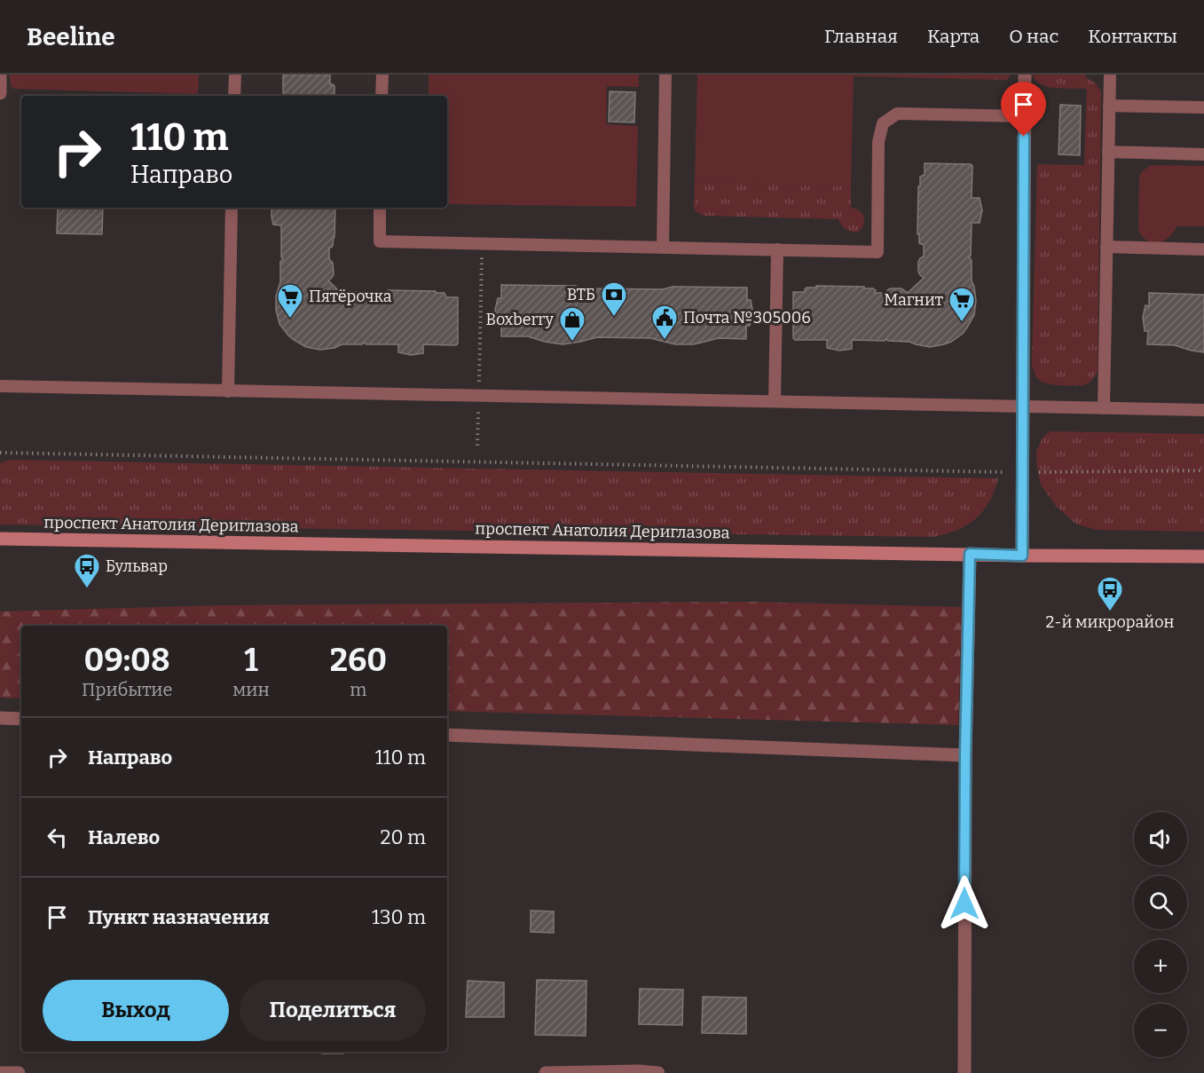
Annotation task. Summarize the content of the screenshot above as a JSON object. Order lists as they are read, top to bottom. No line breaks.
{"streets":{"main road":["проспект Анатолия Дериглазова"]},"places":{"bank":["ВТБ"],"supermarket":["Пятёрочка","Магнит"],"public building":["Почта №305006"],"shop":["Boxberry"],"bus stop":["Бульвар","2-й микрорайон"]},"page":{"header":"Beeline","nav":["Главная","Карта","О нас","Контакты"],"turn":["110 m","Направо"],"eta":["09:08","Прибытие","1","мин","260","m"],"list":[{"name":"Направо","value":"110 m"},{"name":"Налево","value":"20 m"},{"name":"Пункт назначения","value":"130 m"}],"map_buttons":["+","−"],"buttons":["Выход","Поделиться"]}}
